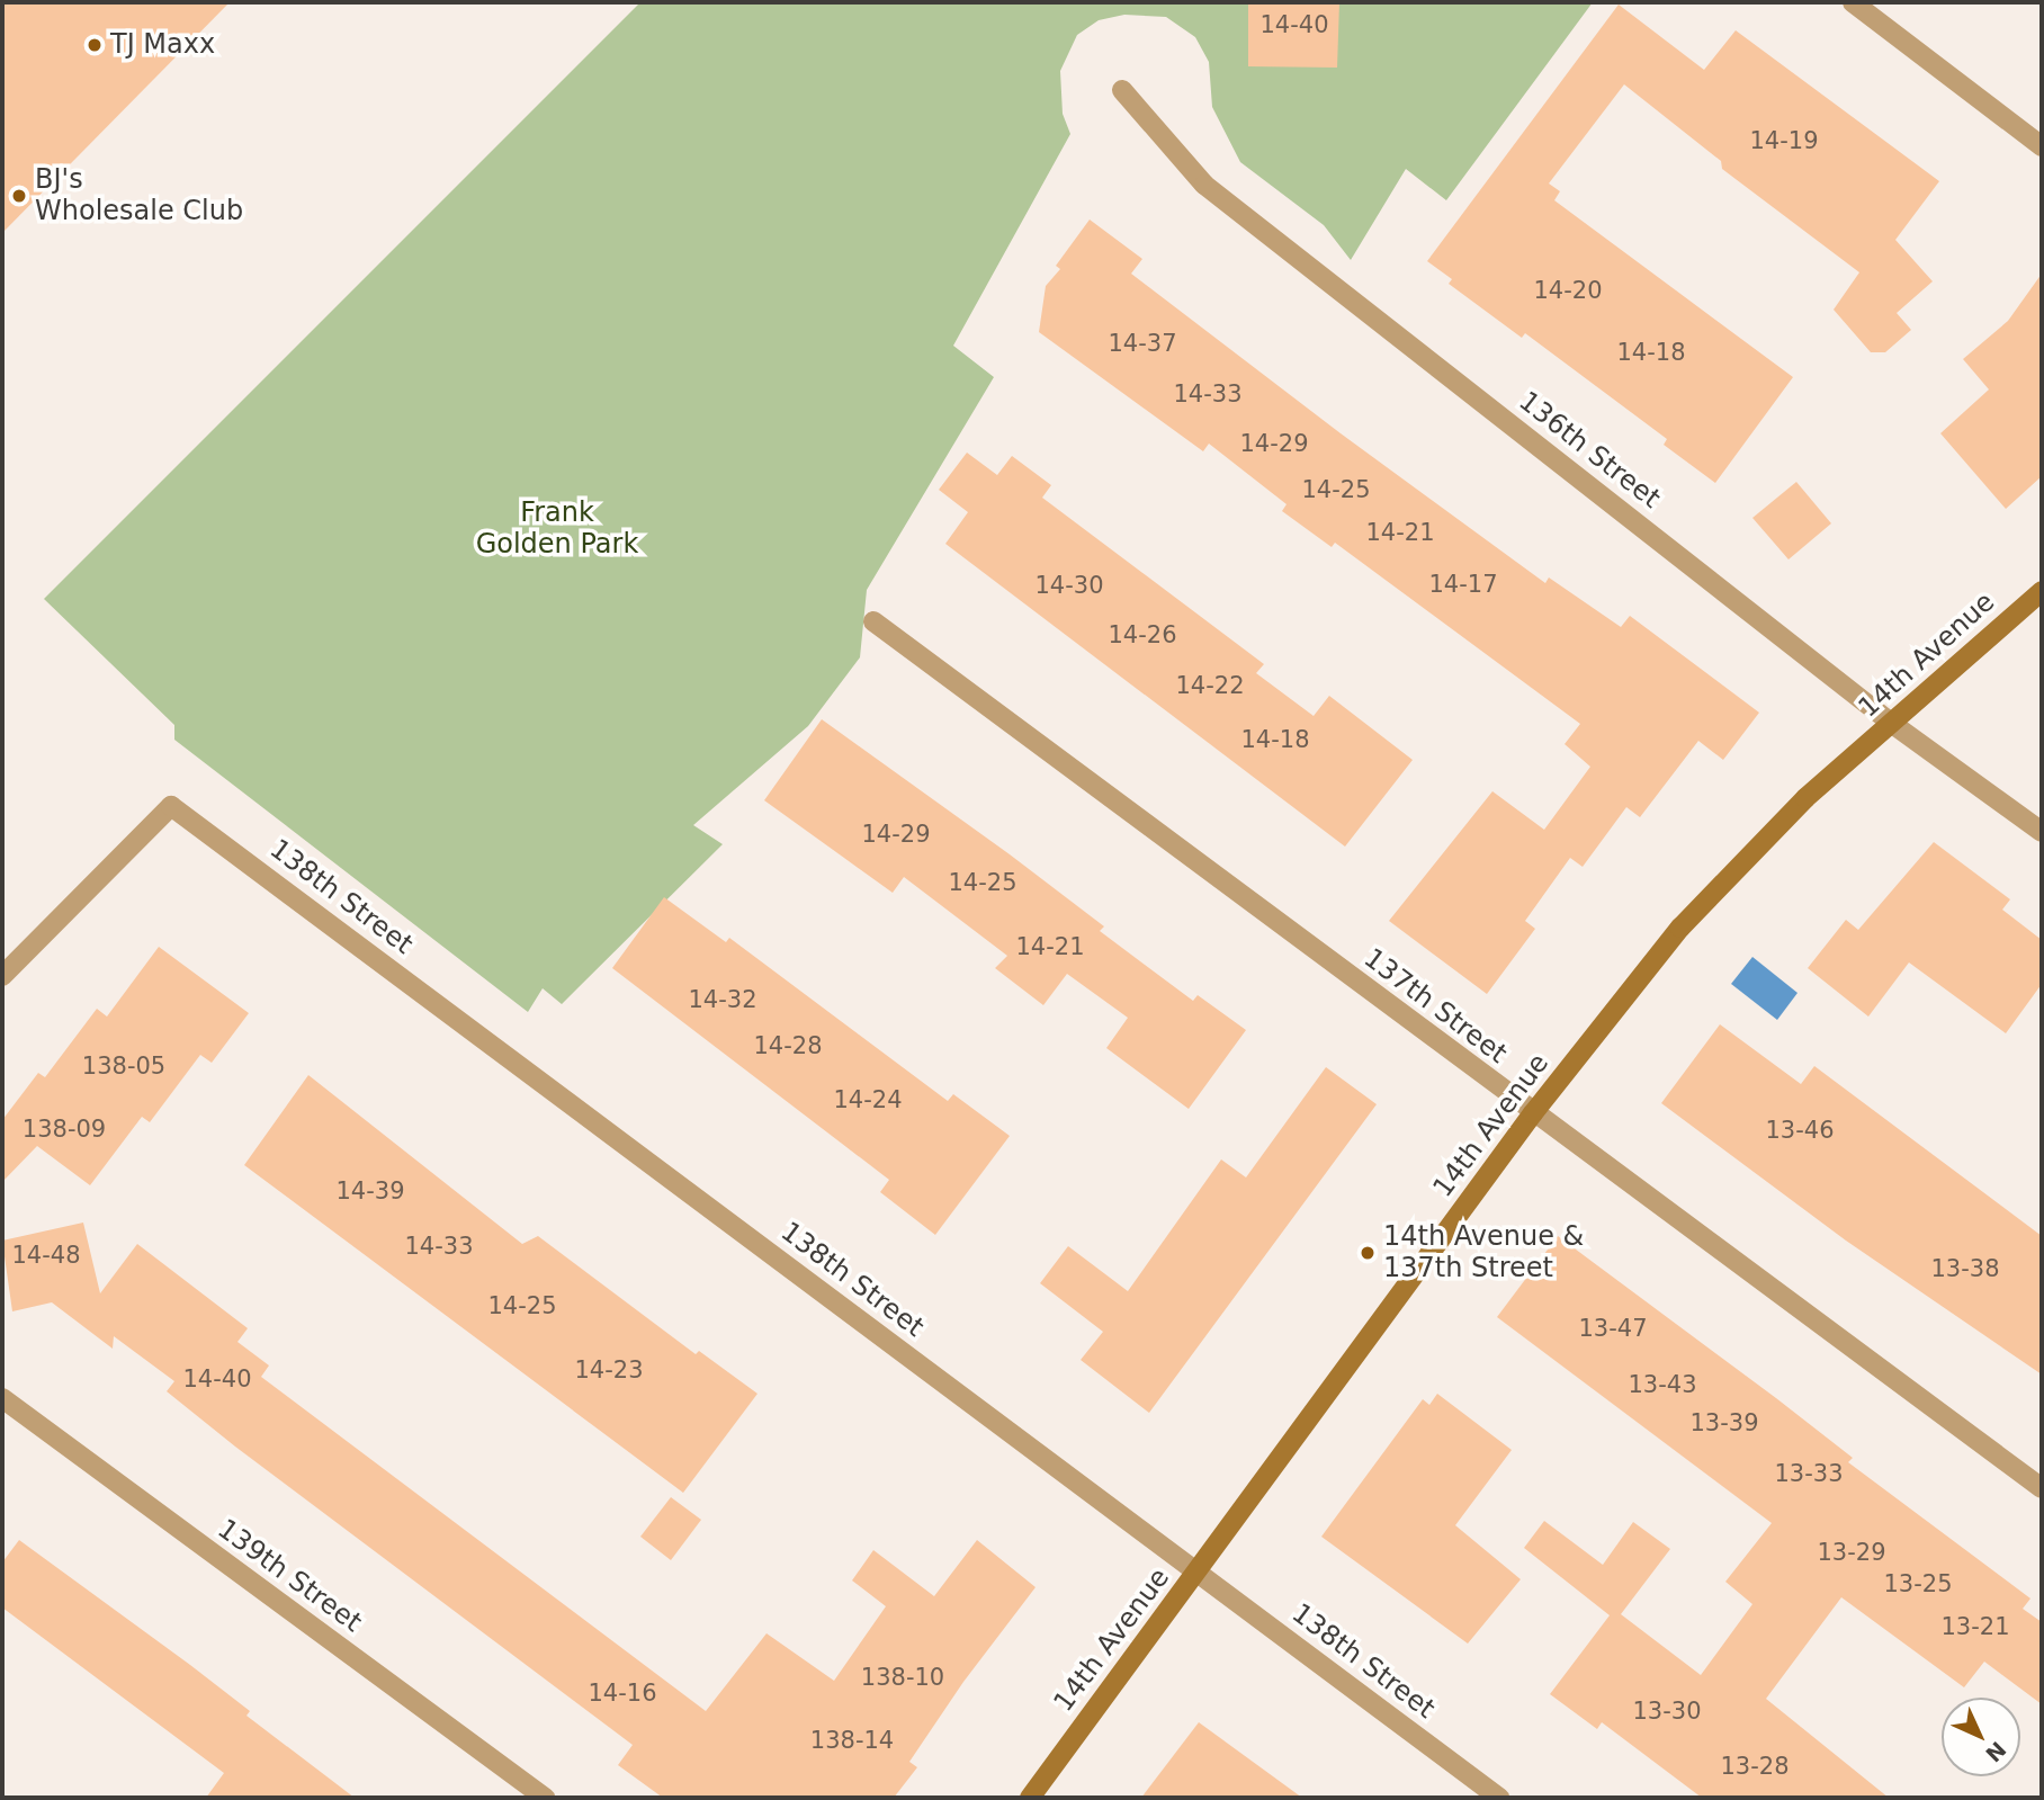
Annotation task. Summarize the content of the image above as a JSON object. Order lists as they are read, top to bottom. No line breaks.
{"streets":{"street":["136th Street","14th Avenue","138th Street","137th Street","139th Street"]},"crossings":[["136th Street","14th Avenue"],["14th Avenue","138th Street"],["14th Avenue","137th Street"]],"parks":["Frank Golden Park"],"places":["TJ Maxx","BJ's Wholesale Club","14th Avenue & 137th Street"],"house_numbers":["14-40","14-19","14-20","14-37","14-18","14-33","14-29","14-25","14-21","14-17","14-30","14-26","14-22","14-18","14-29","14-25","14-21","14-32","14-28","138-05","14-24","138-09","13-46","14-39","14-33","14-48","13-38","14-25","13-47","14-23","14-40","13-43","13-39","13-33","13-29","13-25","13-21","138-10","14-16","13-30","138-14","13-28"],"north":"bottom right"}
